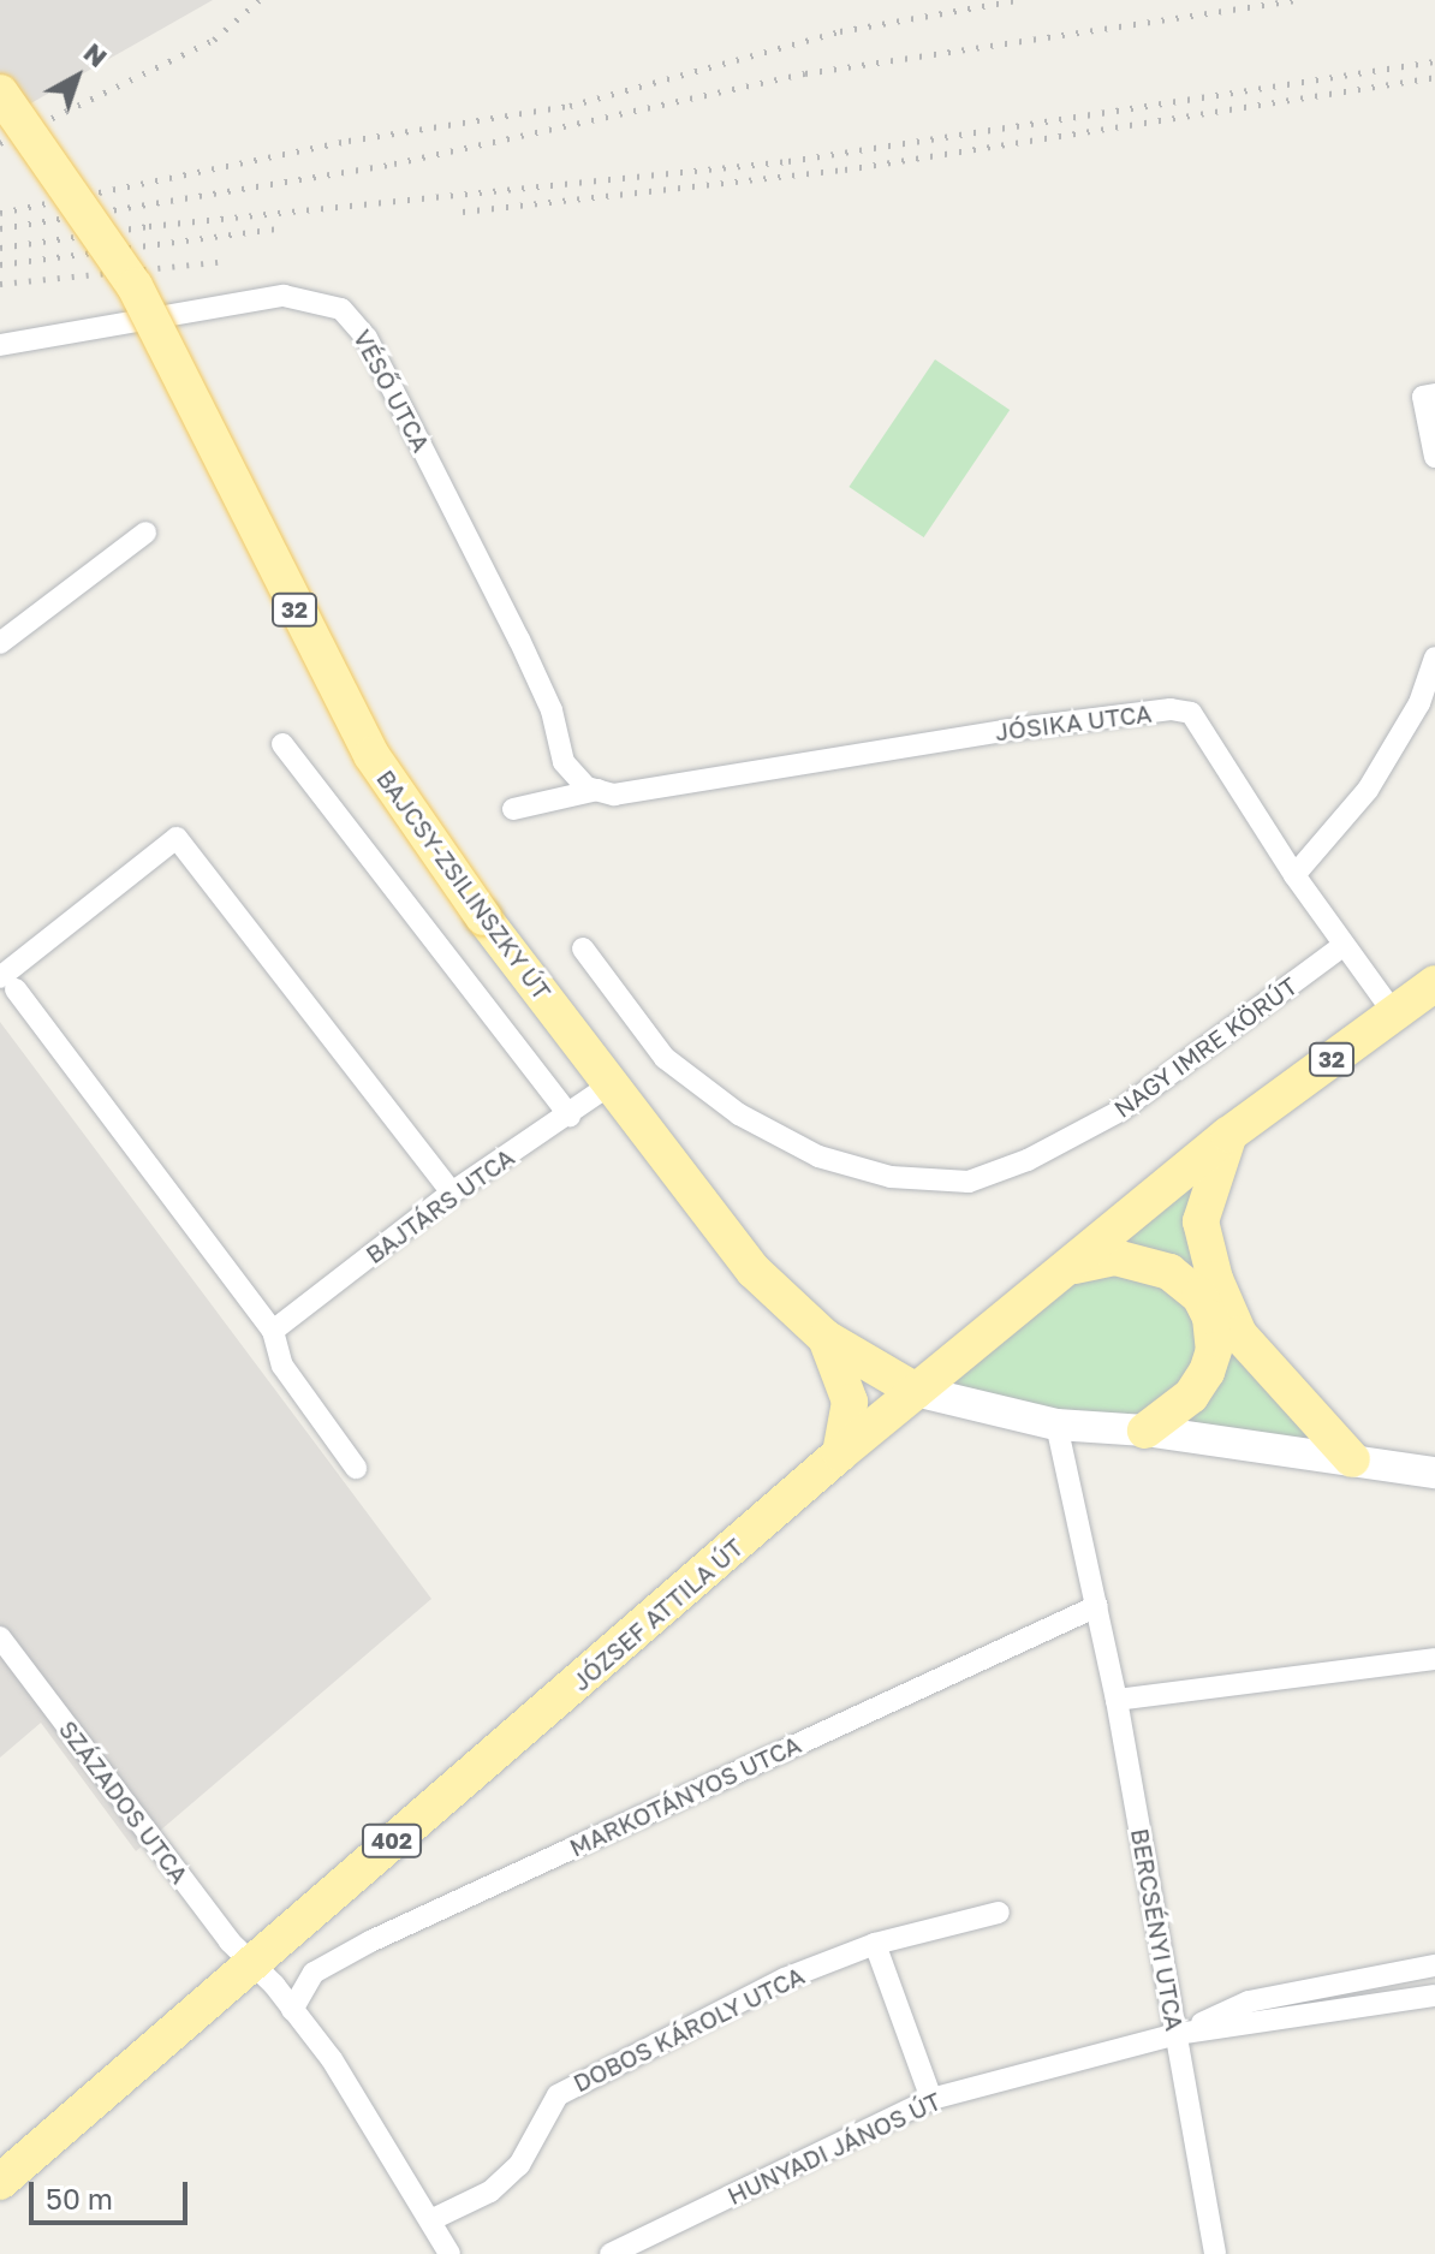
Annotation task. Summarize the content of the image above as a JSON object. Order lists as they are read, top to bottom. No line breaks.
{"streets":{"main road":["32","BAJCSY-ZSILINSZKY ÚT","JÓZSEF ATTILA ÚT","402"],"street":["VÉSŐ UTCA","JÓSIKA UTCA","NAGY IMRE KÖRÚT","BAJTÁRS UTCA","MARKOTÁNYOS UTCA","SZÁZADOS UTCA","BERCSÉNYI UTCA","DOBOS KÁROLY UTCA","HUNYADI JÁNOS ÚT"]},"crossings":[["VÉSŐ UTCA","JÓSIKA UTCA"],["32","JÓSIKA UTCA"],["32","BAJCSY-ZSILINSZKY ÚT"],["32","JÓZSEF ATTILA ÚT"],["JÓSIKA UTCA","NAGY IMRE KÖRÚT"],["BAJCSY-ZSILINSZKY ÚT","BAJTÁRS UTCA"],["BAJCSY-ZSILINSZKY ÚT","JÓZSEF ATTILA ÚT"],["JÓZSEF ATTILA ÚT","SZÁZADOS UTCA"],["MARKOTÁNYOS UTCA","SZÁZADOS UTCA"],["MARKOTÁNYOS UTCA","BERCSÉNYI UTCA"],["SZÁZADOS UTCA","DOBOS KÁROLY UTCA"],["BERCSÉNYI UTCA","HUNYADI JÁNOS ÚT"]],"scale_bar":"50 m","north":"top right"}
